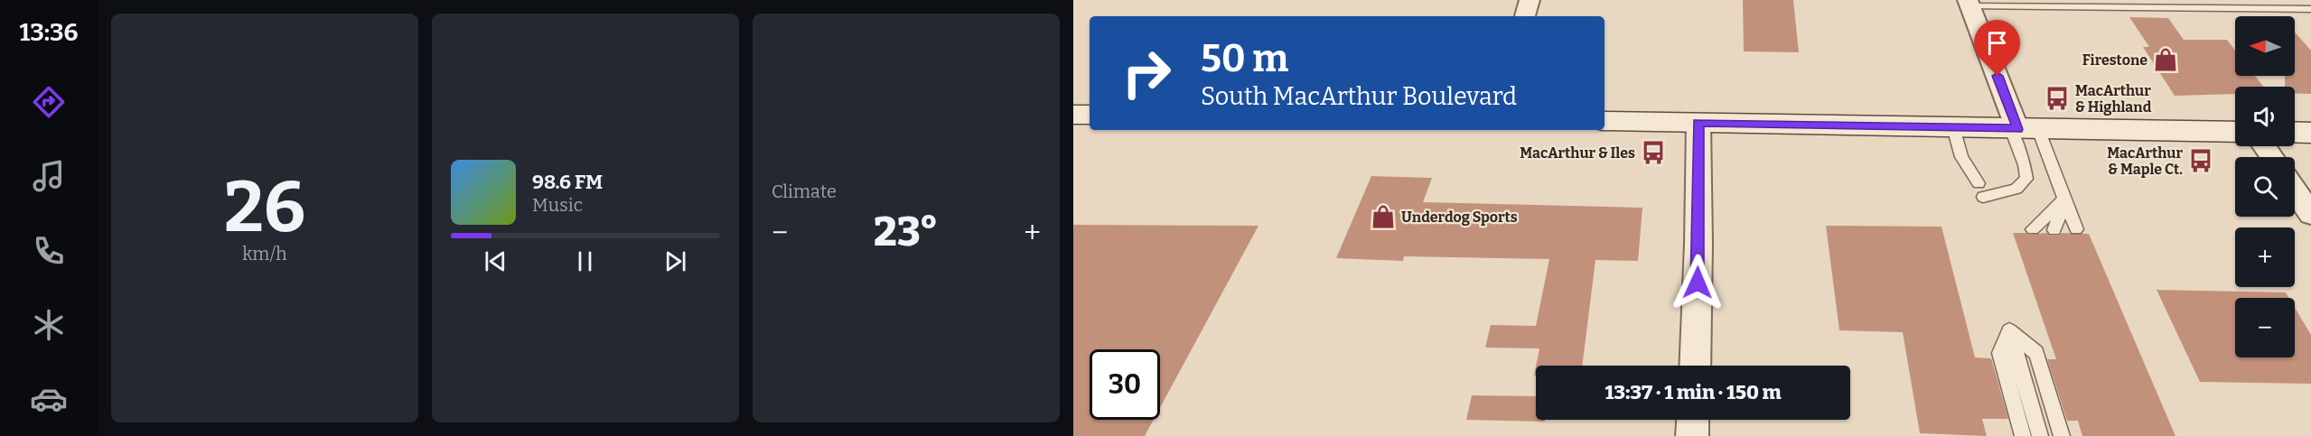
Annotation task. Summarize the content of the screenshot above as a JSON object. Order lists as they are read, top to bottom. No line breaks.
{"places":{"shop":["Firestone","Underdog Sports"],"bus stop":["MacArthur & Highland","MacArthur & Iles","MacArthur & Maple Ct."]},"north":"left","page":{"tabs":"13:36","tile":[["26","km/h"],"Climate"],"map_buttons":["+","−"],"turn":["50 m","South MacArthur Boulevard"],"song":["98.6 FM","Music"],"heat":["−","23°","+"],"limit":"30","trip":"13:37 · 1 min · 150 m"}}
